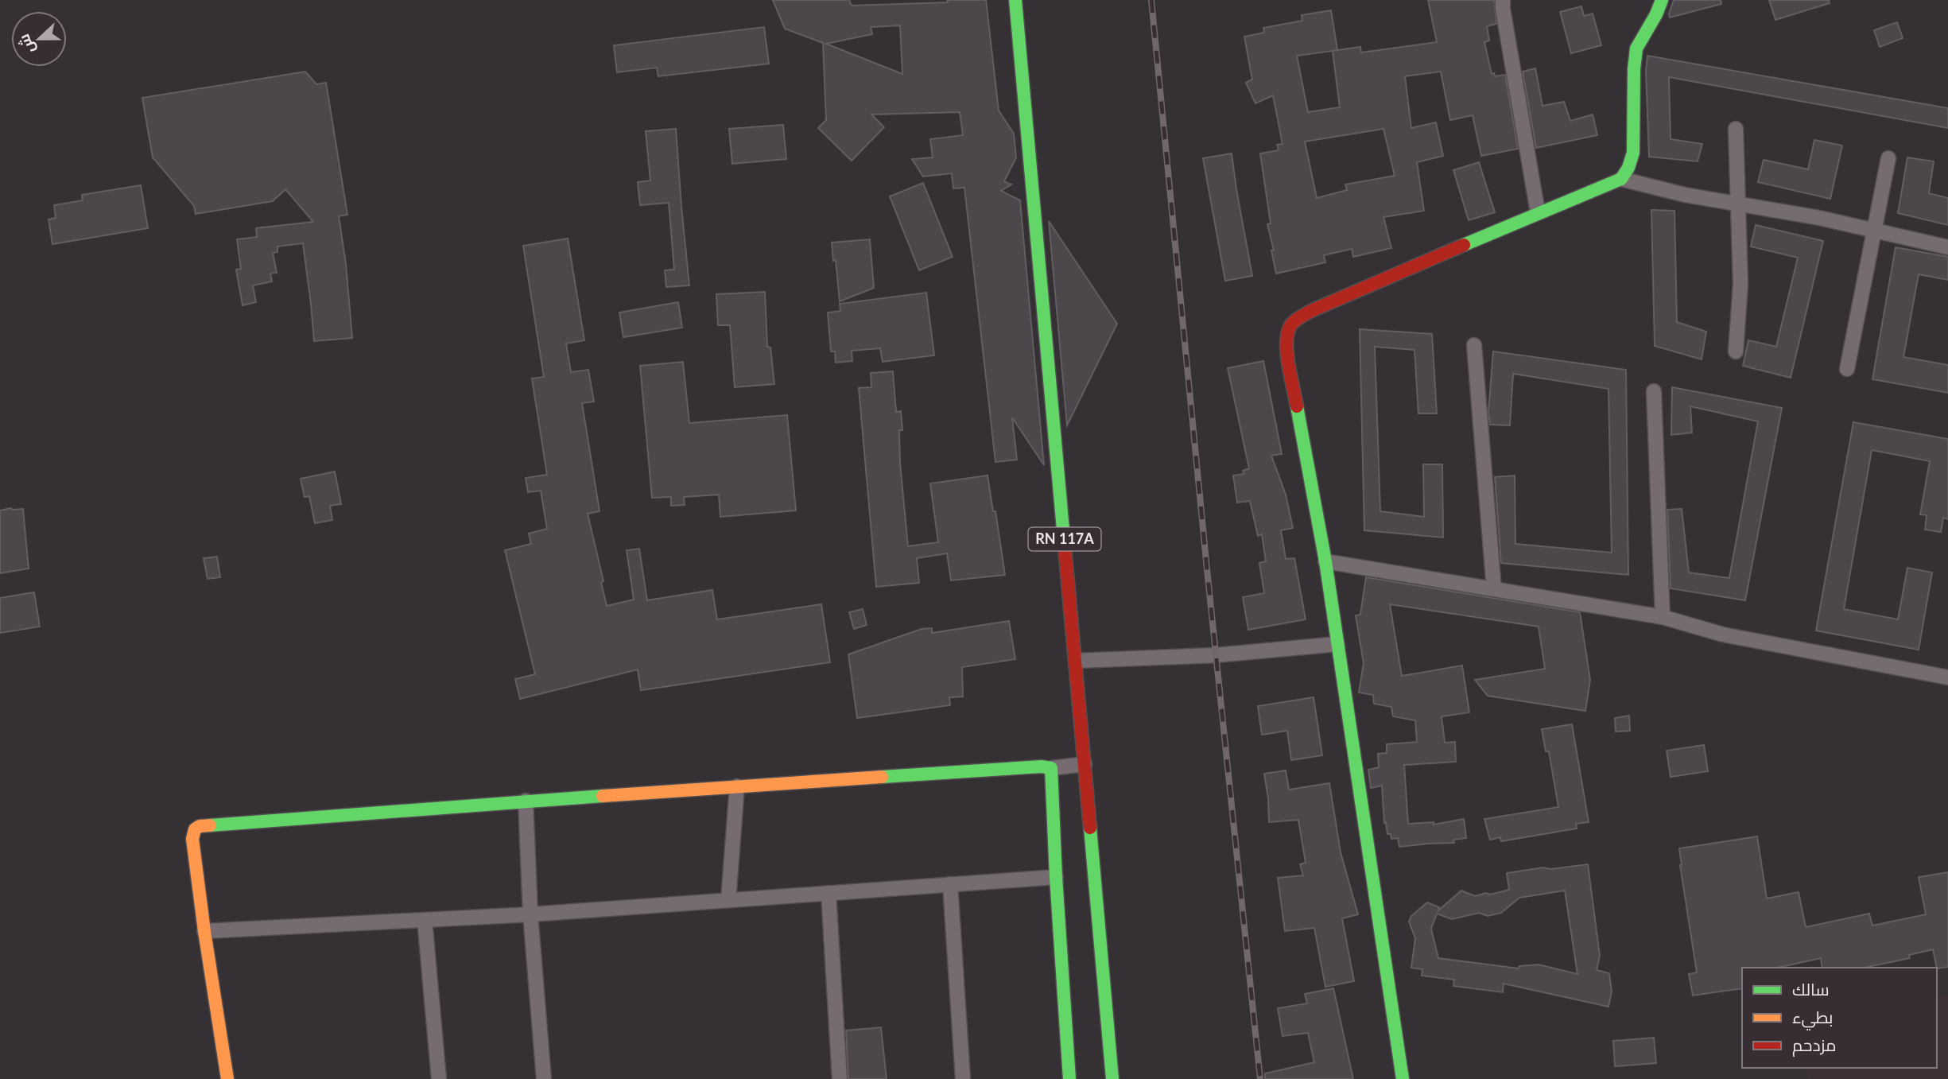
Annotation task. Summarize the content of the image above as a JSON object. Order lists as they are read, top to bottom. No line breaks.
{"streets":{"street":["RN 117A"]},"legend":["سالك","بطيء","مزدحم"],"north":"left"}
